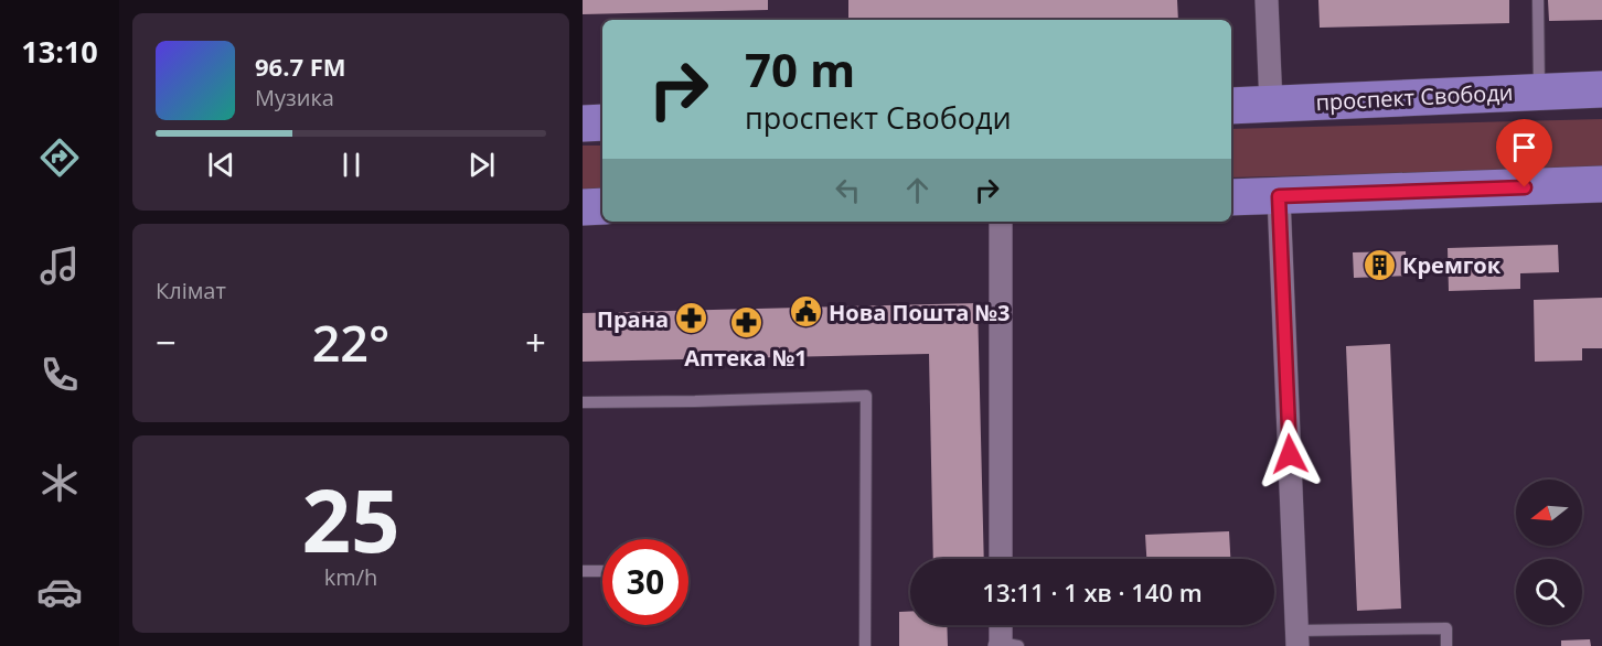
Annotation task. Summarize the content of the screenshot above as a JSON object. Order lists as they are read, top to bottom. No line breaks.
{"streets":{"highway":["проспект Свободи"]},"places":{"building":["Кремгок"],"public building":["Нова Пошта №3"],"pharmacy":["Прана","Аптека №1"]},"north":"left","page":{"tabs":"13:10","turn":["70 m","проспект Свободи"],"song":["96.7 FM","Музика"],"tile":["Клімат",["25","km/h"]],"heat":["−","22°","+"],"limit":"30","trip":"13:11 · 1 хв · 140 m"}}
